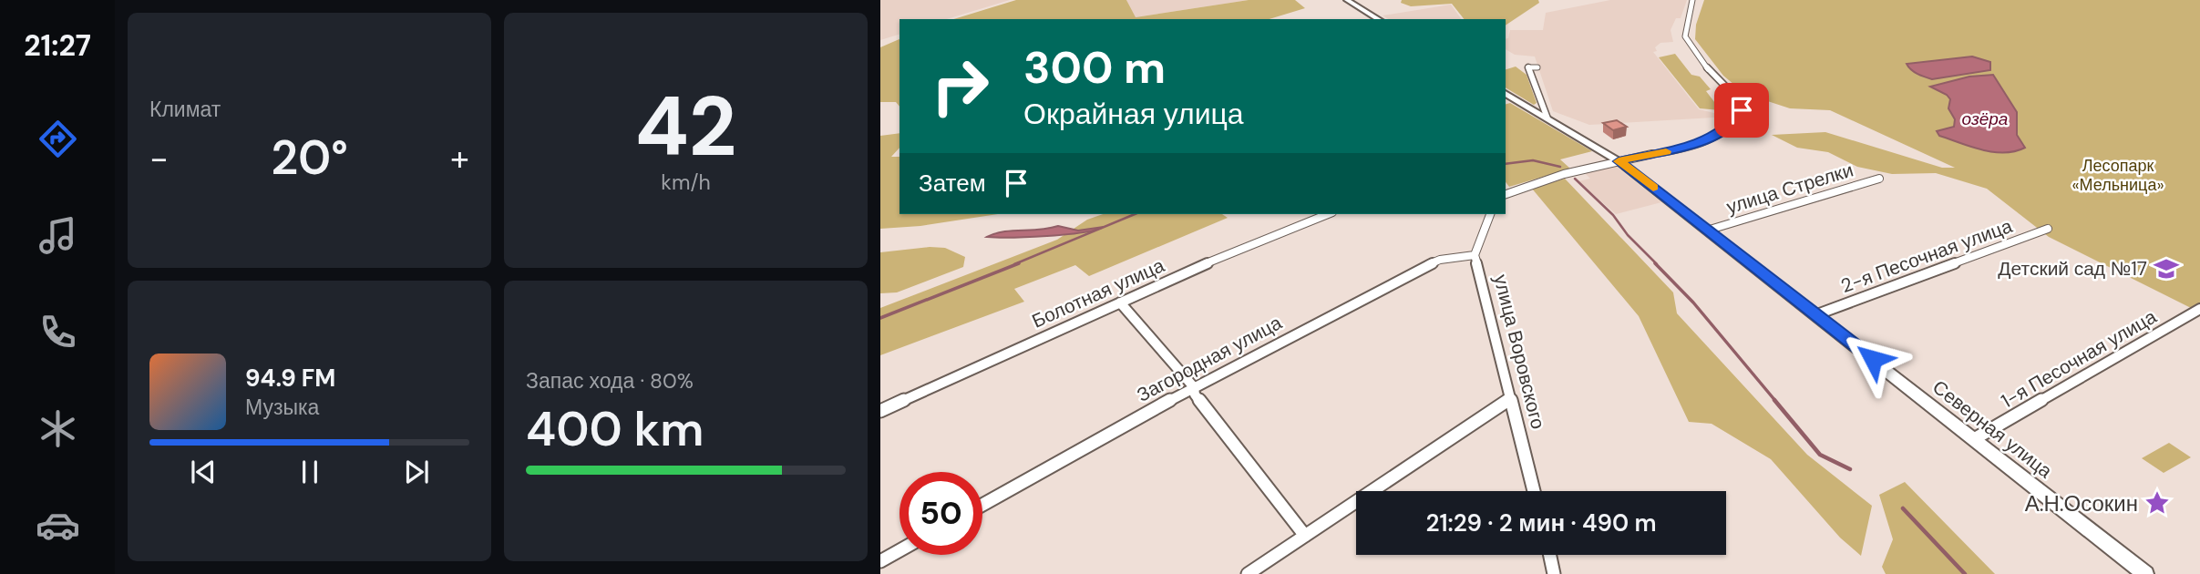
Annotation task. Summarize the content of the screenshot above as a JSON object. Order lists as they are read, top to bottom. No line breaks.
{"streets":{"main road":["Северная улица"],"street":["улица Стрелки","2-я Песочная улица","Болотная улица","улица Воровского","Загородная улица","1-я Песочная улица"]},"crossings":[["улица Стрелки","Северная улица"],["2-я Песочная улица","Северная улица"],["улица Воровского","Загородная улица"],["1-я Песочная улица","Северная улица"]],"water":["озёра"],"parks":["Лесопарк «Мельница»"],"places":{"school or university":["Детский сад №17"],"place":["А.Н.Осокин"]},"page":{"tabs":"21:27","tile":["Климат",["42","km/h"],["Запас хода · 80%","400 km"]],"turn":["300 m","Окрайная улица"],"heat":["−","20°","+"],"then":"Затем","song":["94.9 FM","Музыка"],"limit":"50","trip":"21:29 · 2 мин · 490 m"}}
